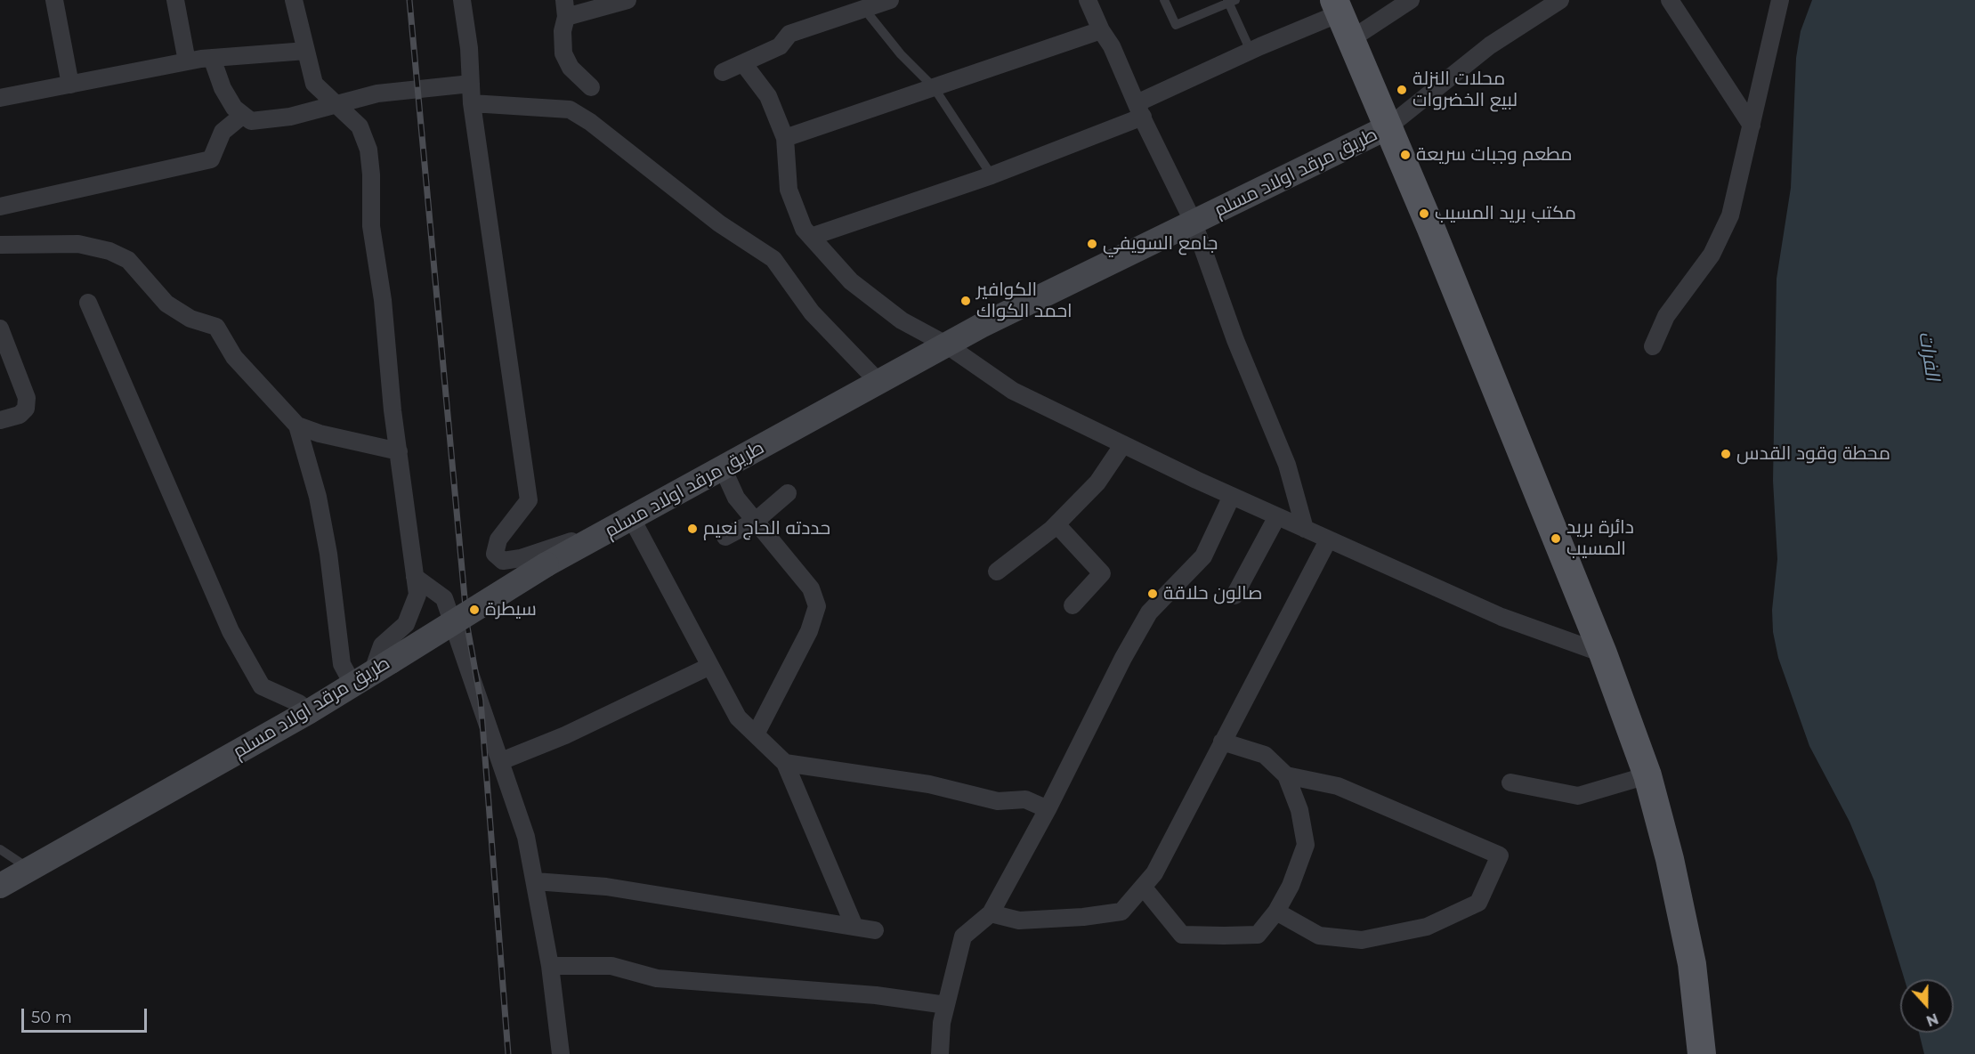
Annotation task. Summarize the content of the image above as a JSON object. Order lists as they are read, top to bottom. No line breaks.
{"streets":{"street":["طريق مرقد اولاد مسلم"]},"water":["الفرات"],"places":["محلات النزلة لبيع الخضروات","مطعم وجبات سريعة","مكتب بريد المسيب","جامع السويفي","الكوافير احمد الكواك","محطة وقود القدس","حددته الحاج نعيم","دائرة بريد المسيب","صالون حلاقة","سيطرة"],"scale_bar":"50 m","north":"bottom"}
